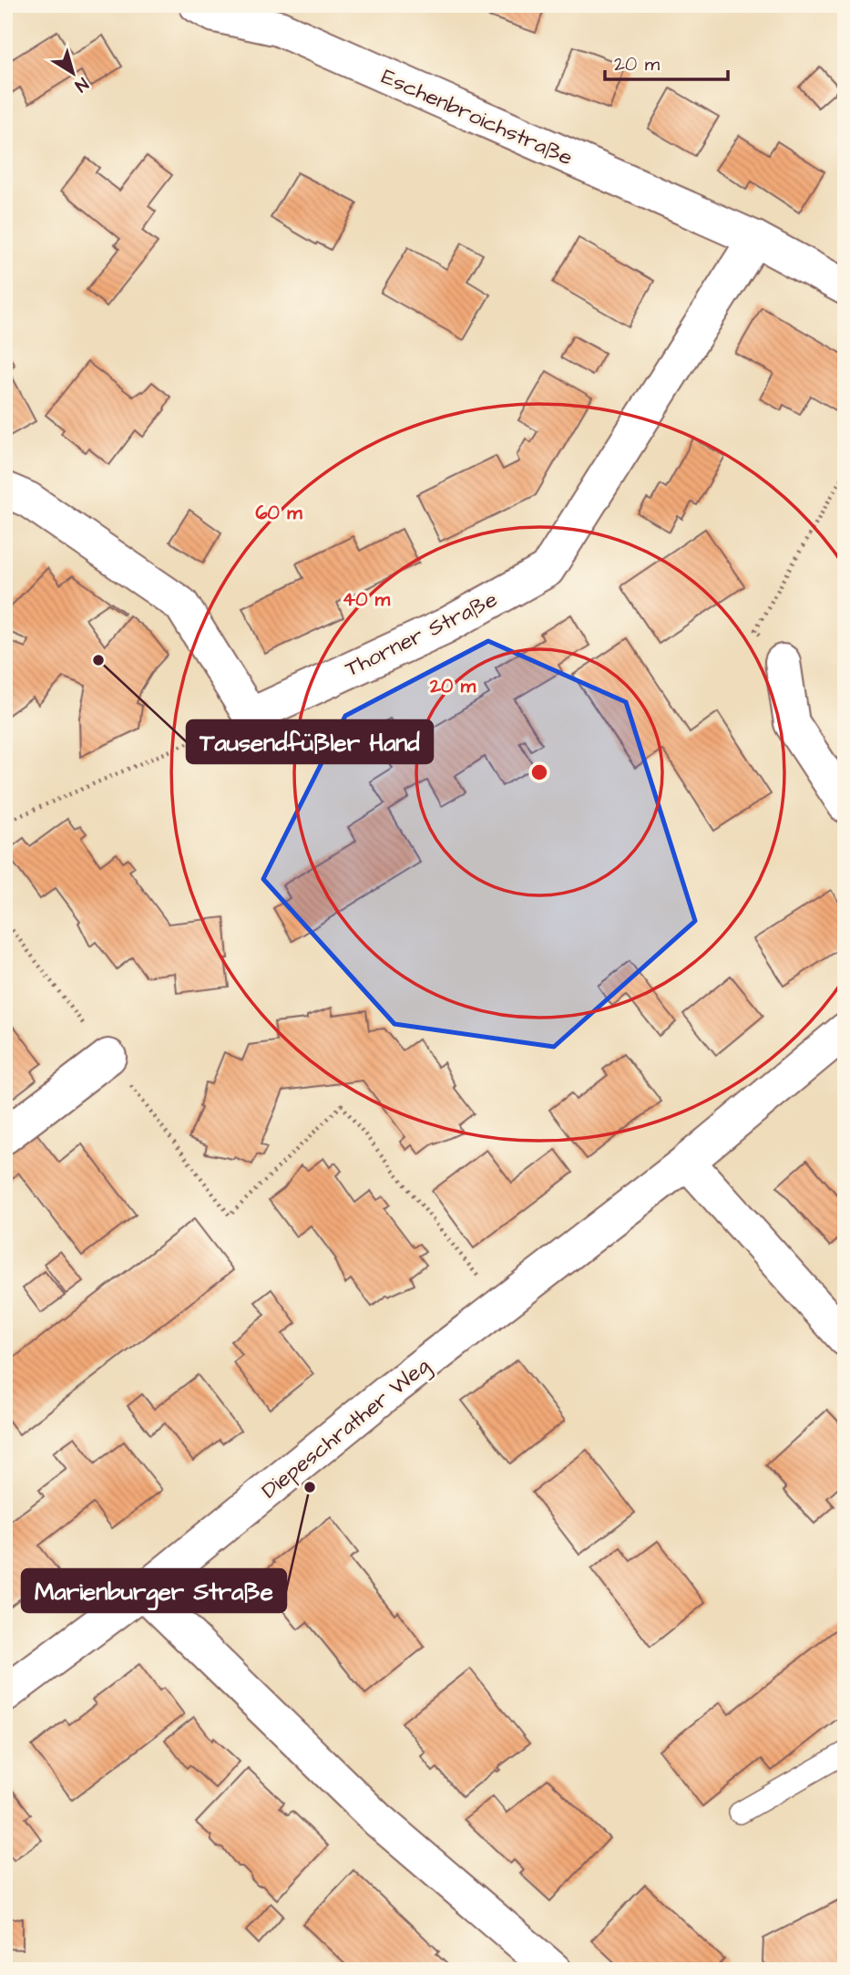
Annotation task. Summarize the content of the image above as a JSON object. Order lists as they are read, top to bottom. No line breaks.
{"streets":{"street":["Eschenbroichstraße","Thorner Straße","Diepeschrather Weg"]},"crossings":[["Eschenbroichstraße","Thorner Straße"]],"places":["Tausendfüßler Hand","Marienburger Straße"],"scale_bar":"20 m","north":"bottom right","rings":["60 m","40 m","20 m"]}
